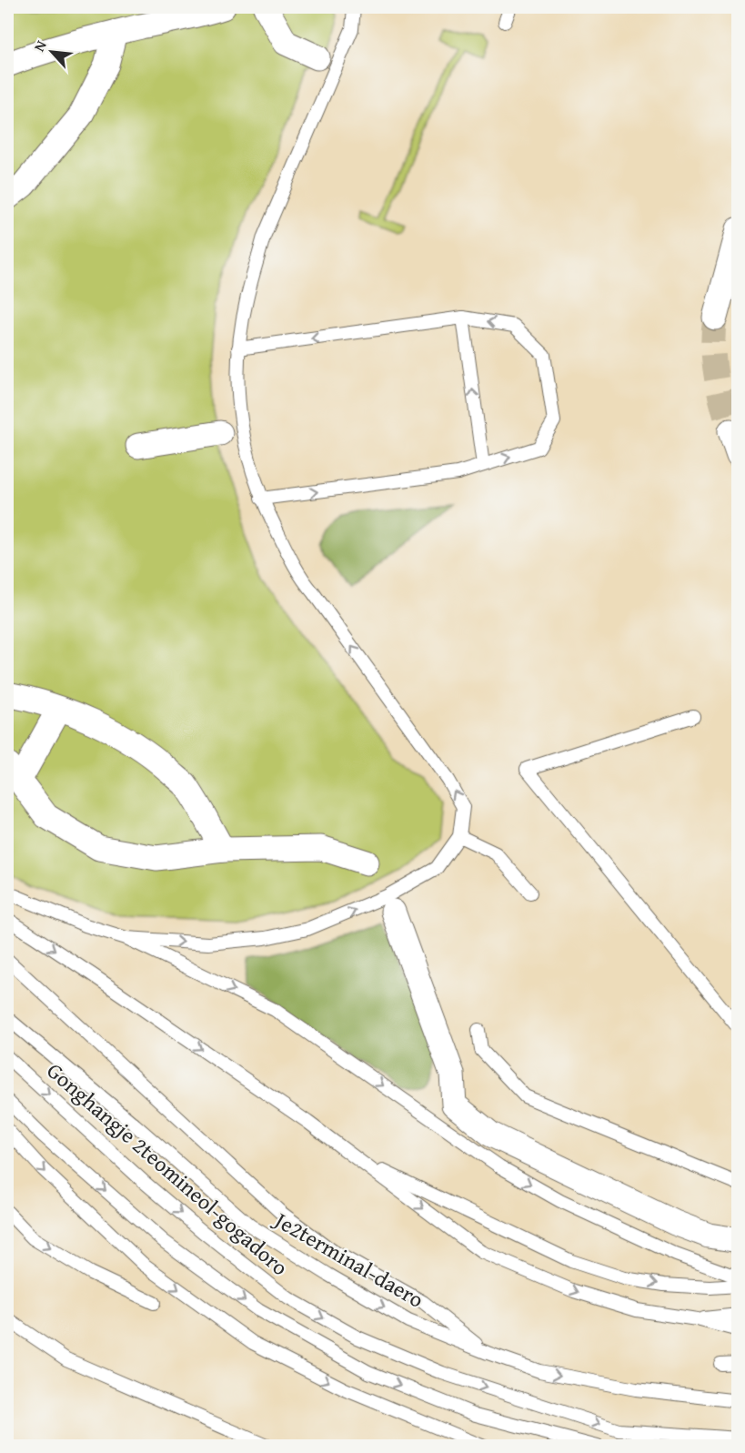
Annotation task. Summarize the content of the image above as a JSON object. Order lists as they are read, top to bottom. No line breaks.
{"streets":{"lane":["Gonghangje 2teomineol-gogadoro","Je2terminal-daero"]},"north":"top left"}
